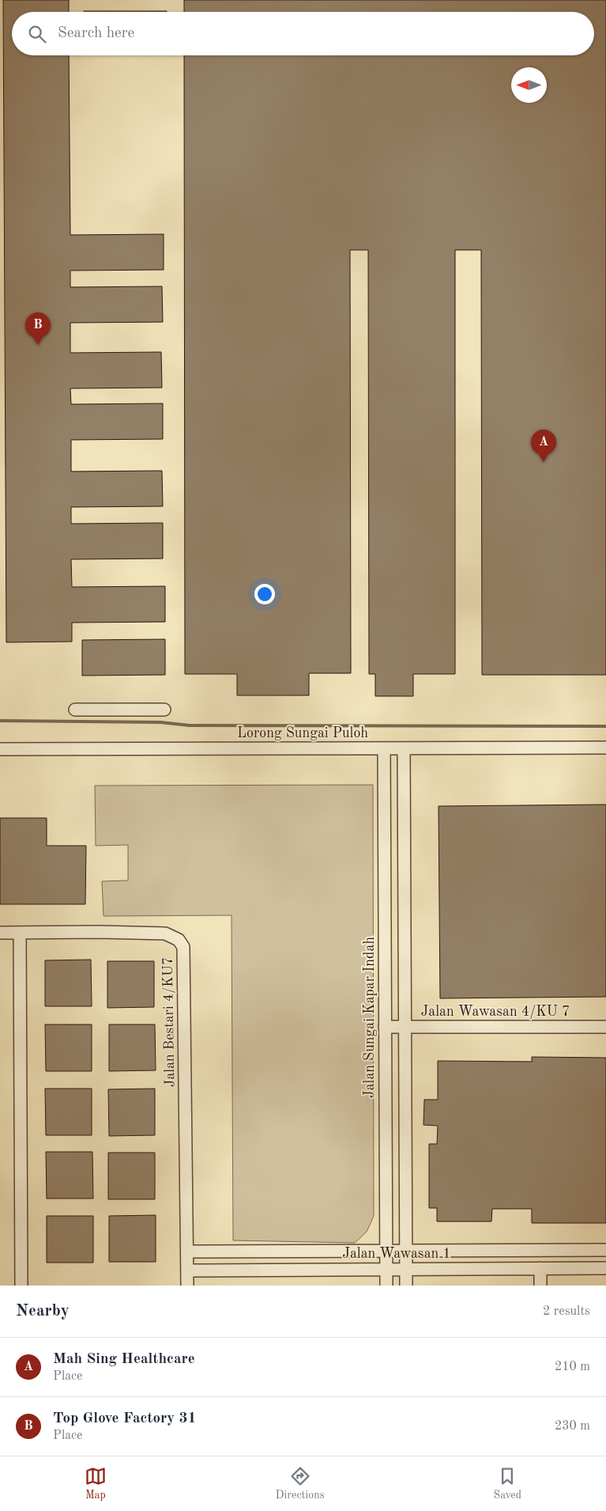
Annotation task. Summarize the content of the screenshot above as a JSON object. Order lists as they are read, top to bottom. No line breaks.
{"streets":{"street":["Lorong Sungai Puloh","Jalan Wawasan 4/KU 7","Jalan Sungai Kapar Indah","Jalan Bestari 4/KU7","Jalan Wawasan 1"]},"crossings":[["Lorong Sungai Puloh","Jalan Sungai Kapar Indah"],["Jalan Wawasan 4/KU 7","Jalan Sungai Kapar Indah"],["Jalan Sungai Kapar Indah","Jalan Wawasan 1"],["Jalan Bestari 4/KU7","Jalan Wawasan 1"]],"north":"left","page":{"search":"Search here","pins":["B","A"],"heading":["Nearby","2 results"],"list":[{"mark":"A","name":"Mah Sing Healthcare","note":"Place","value":"210 m"},{"mark":"B","name":"Top Glove Factory 31","note":"Place","value":"230 m"}],"nav":["Map","Directions","Saved"]}}
